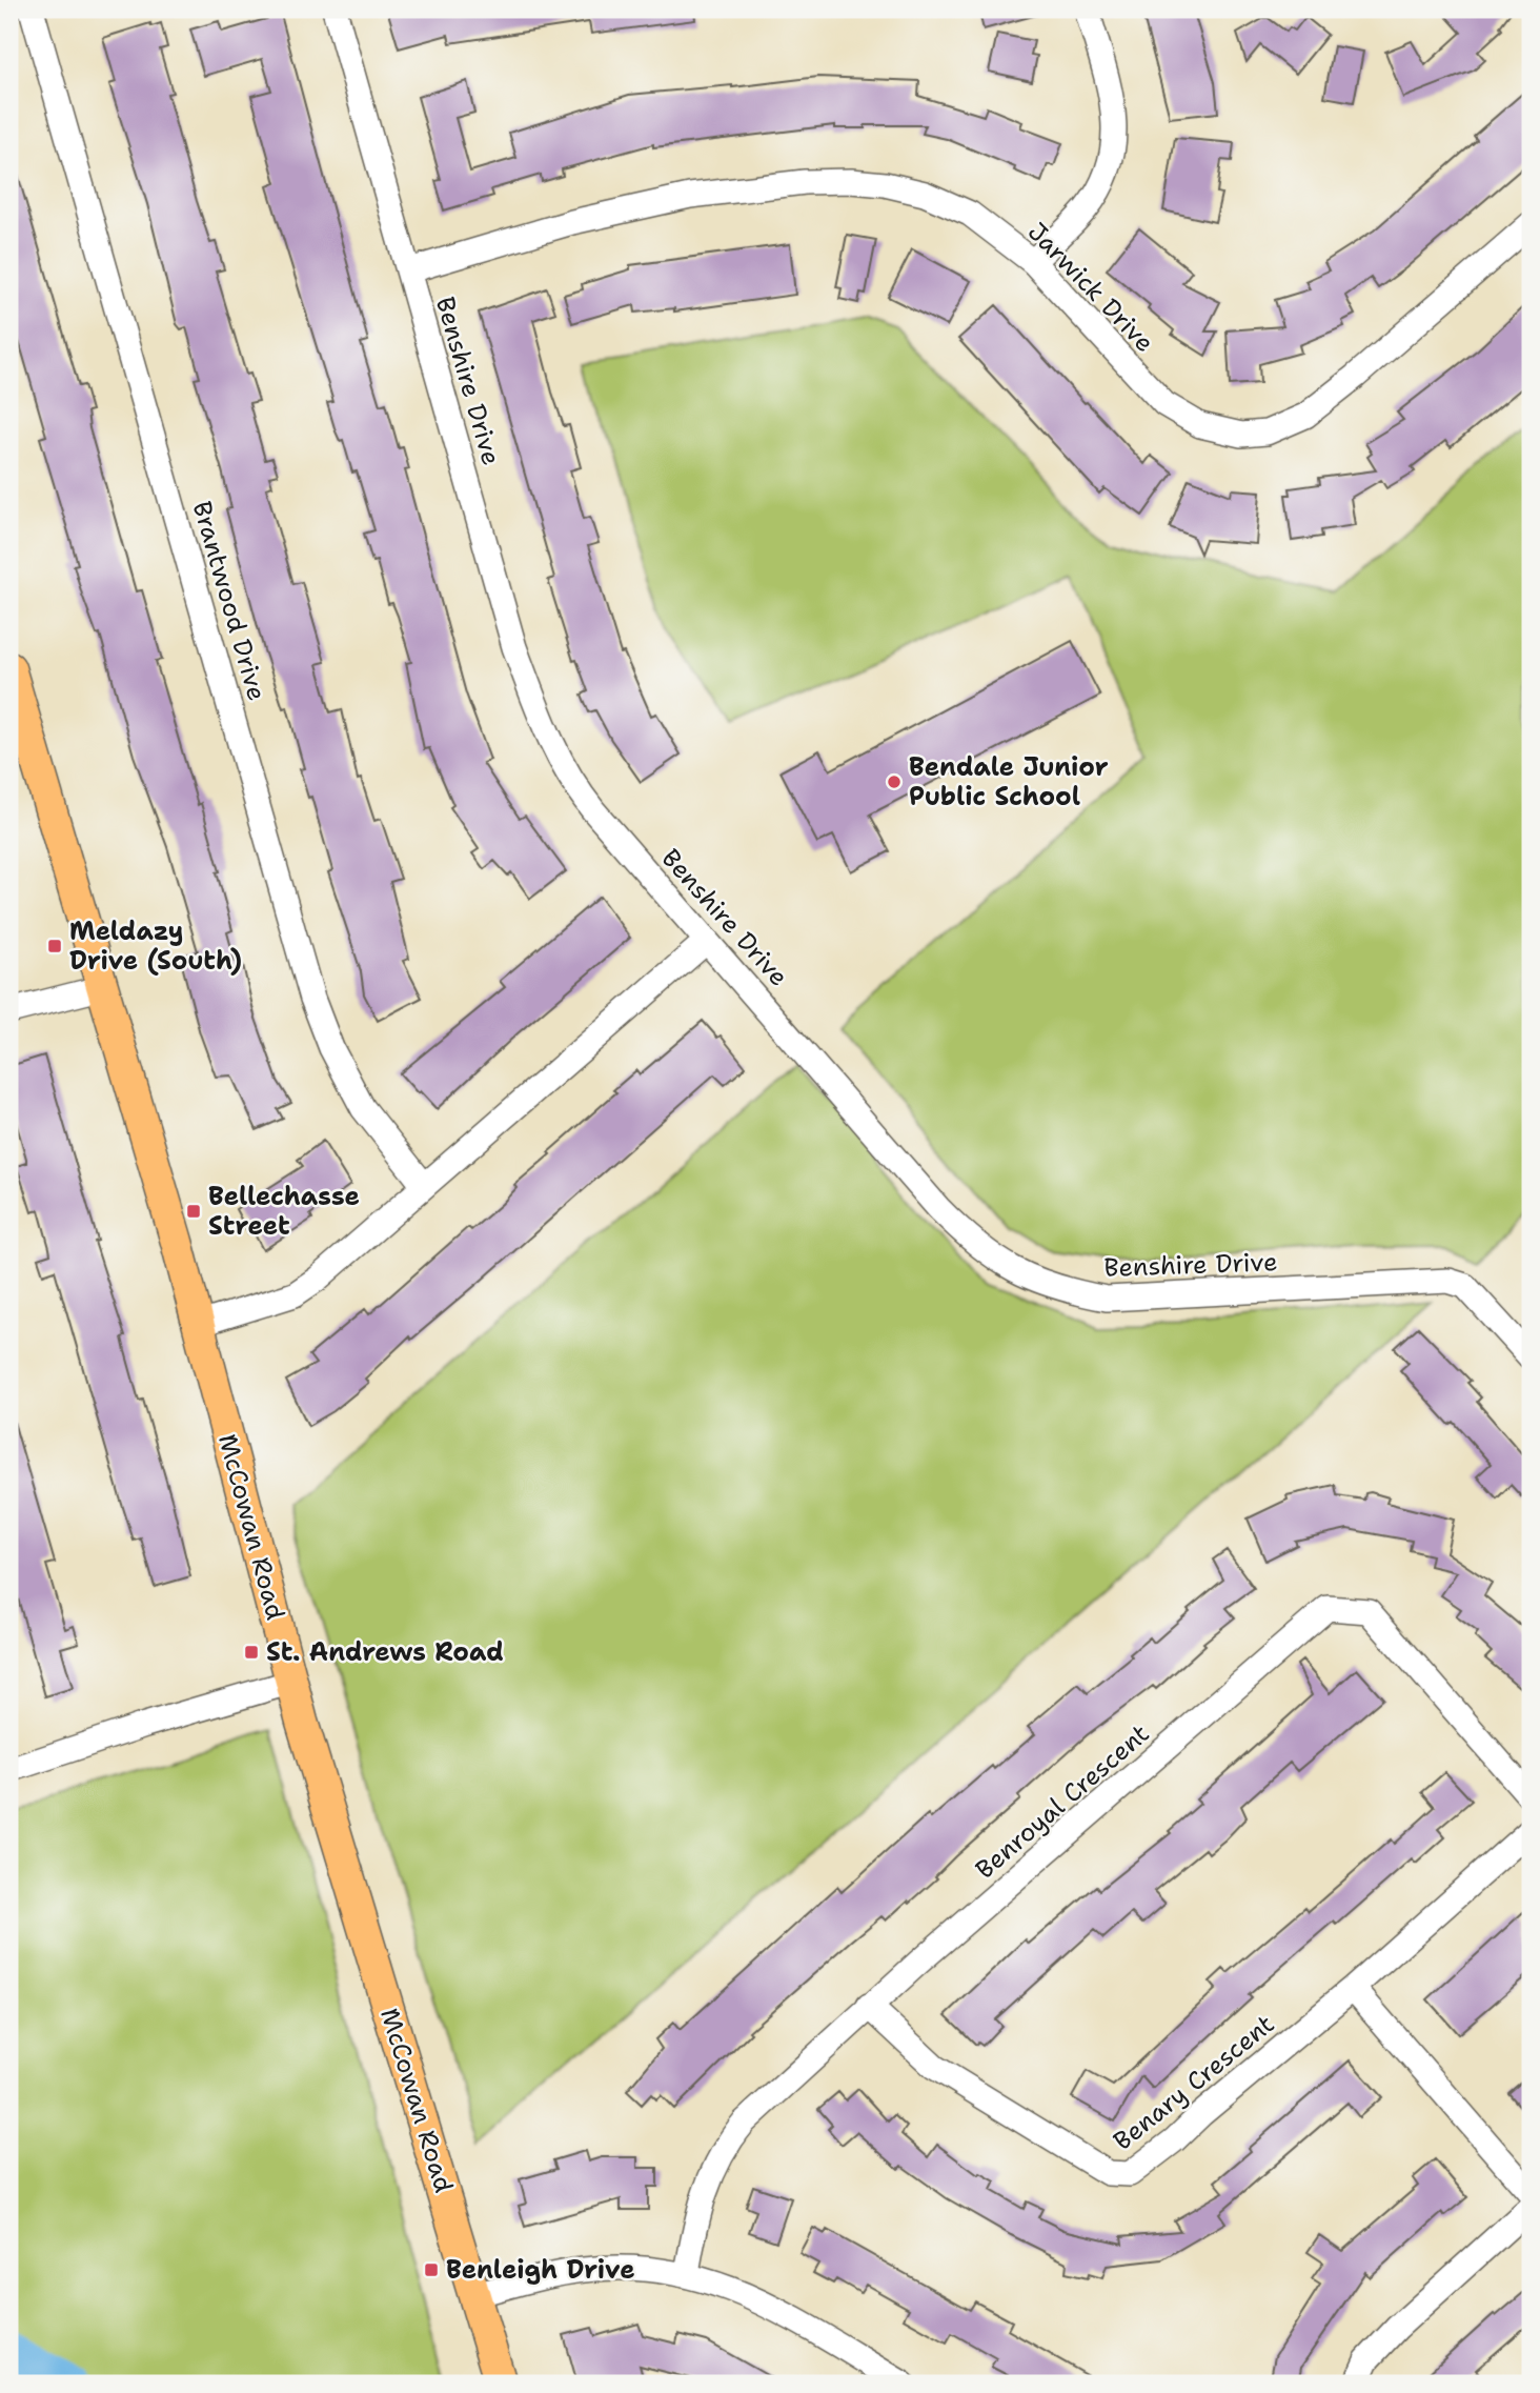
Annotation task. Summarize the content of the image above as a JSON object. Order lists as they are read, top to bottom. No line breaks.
{"streets":{"main road":["McCowan Road"],"street":["Jarwick Drive","Benshire Drive","Brantwood Drive","Benroyal Crescent","Benary Crescent"]},"crossings":[["Jarwick Drive","Benshire Drive"],["Benroyal Crescent","Benary Crescent"]],"places":{"other":["Bendale Junior Public School"],"transit":["Meldazy Drive (South)","Bellechasse Street","St. Andrews Road","Benleigh Drive"]}}
